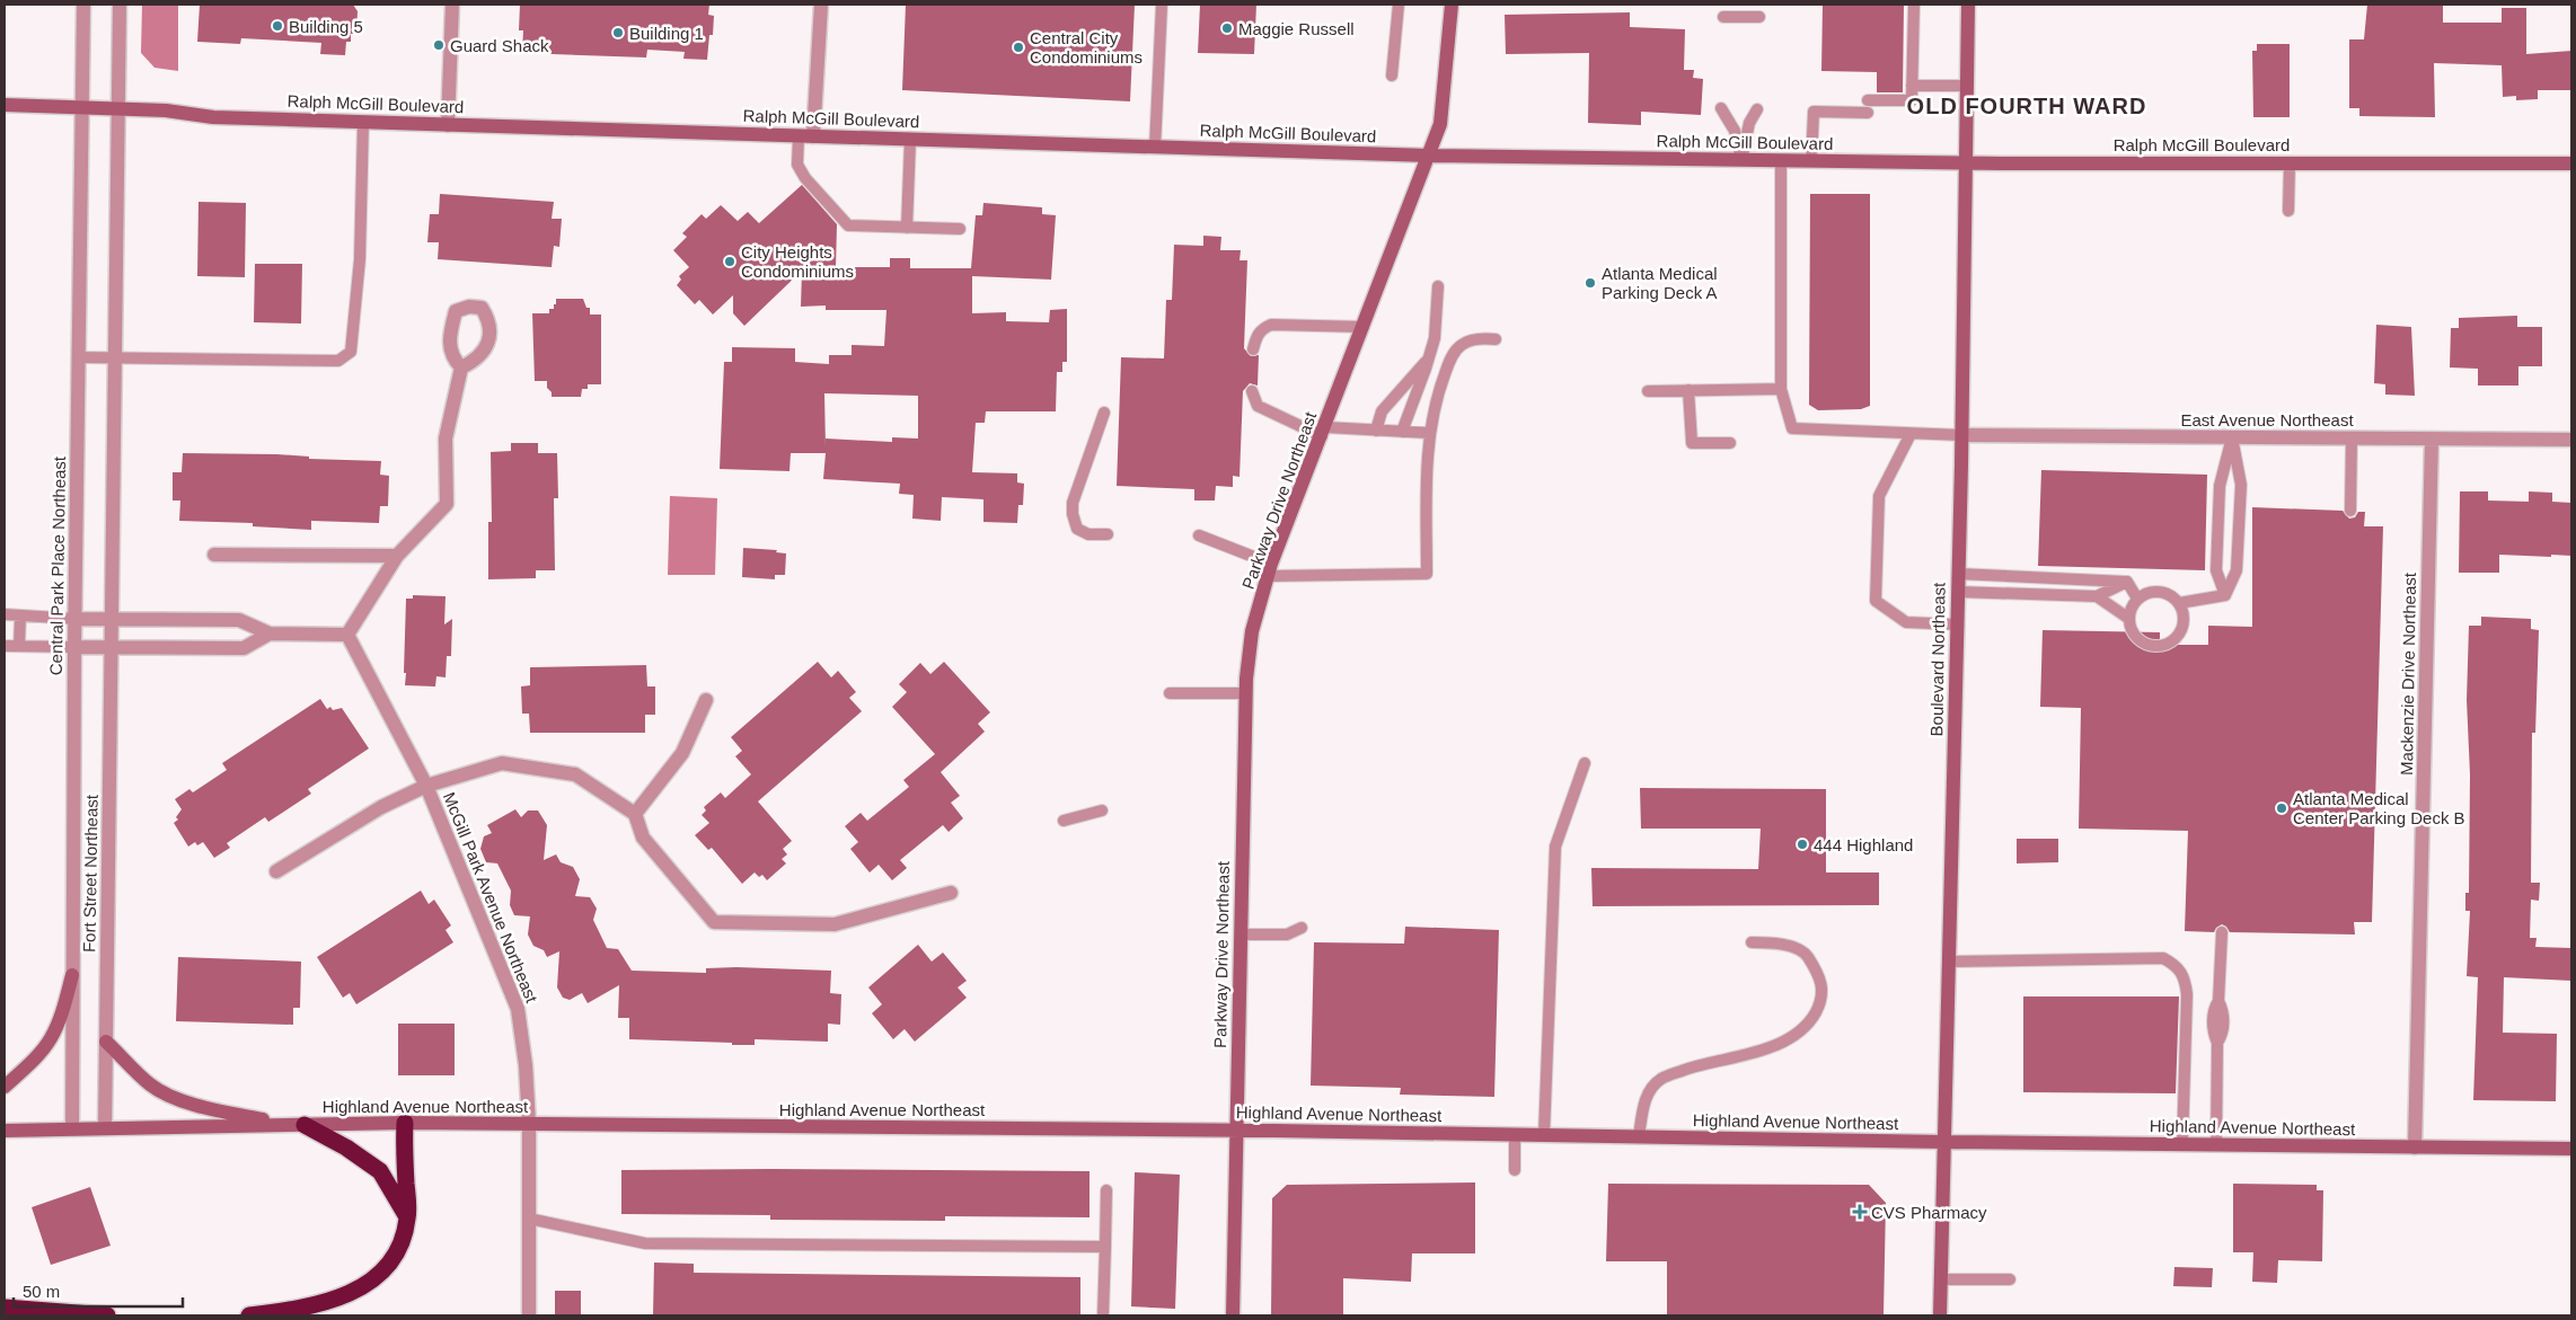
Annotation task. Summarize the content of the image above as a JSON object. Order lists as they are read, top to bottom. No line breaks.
{"streets":{"main road":["Ralph McGill Boulevard","Parkway Drive Northeast","Boulevard Northeast","Highland Avenue Northeast"],"street":["East Avenue Northeast","Central Park Place Northeast","Mackenzie Drive Northeast","Fort Street Northeast","McGill Park Avenue Northeast"]},"crossings":[["Ralph McGill Boulevard","Parkway Drive Northeast"],["Ralph McGill Boulevard","Central Park Place Northeast"],["Ralph McGill Boulevard","Boulevard Northeast"],["East Avenue Northeast","Boulevard Northeast"],["East Avenue Northeast","Mackenzie Drive Northeast"],["Parkway Drive Northeast","Highland Avenue Northeast"],["Central Park Place Northeast","Highland Avenue Northeast"],["Boulevard Northeast","Highland Avenue Northeast"],["Mackenzie Drive Northeast","Highland Avenue Northeast"],["Fort Street Northeast","Highland Avenue Northeast"],["McGill Park Avenue Northeast","Highland Avenue Northeast"]],"districts":["OLD FOURTH WARD"],"places":{"other":["Building 5","Maggie Russell","Building 1","Guard Shack","Central City Condominiums","City Heights Condominiums","Atlanta Medical Parking Deck A","Atlanta Medical Center Parking Deck B","444 Highland"],"health":["CVS Pharmacy"]},"scale_bar":"50 m"}
